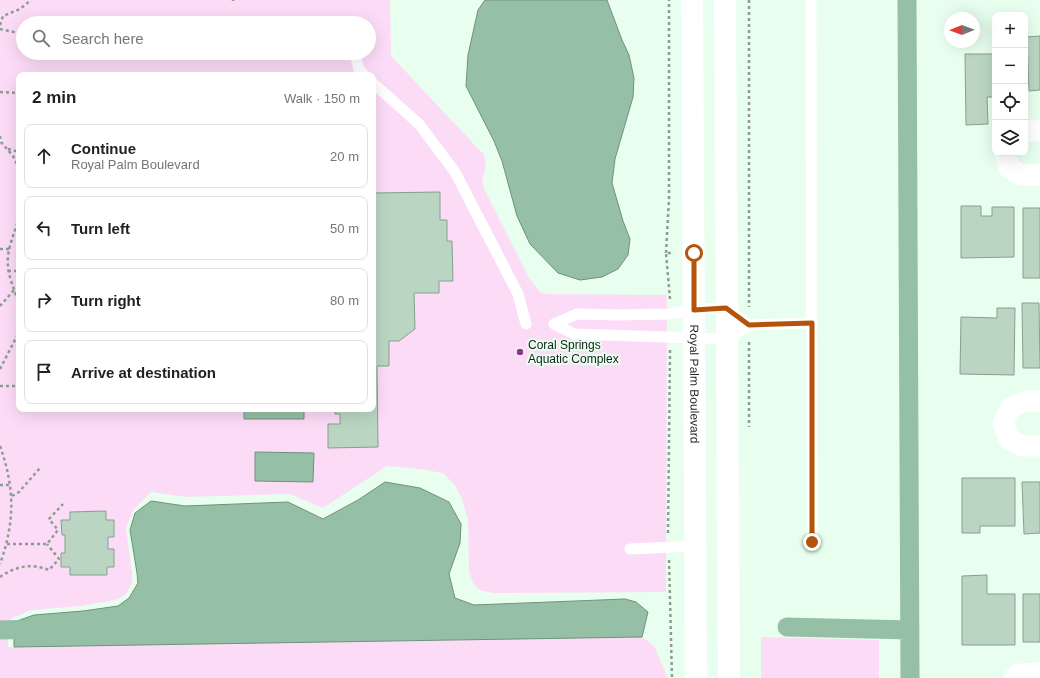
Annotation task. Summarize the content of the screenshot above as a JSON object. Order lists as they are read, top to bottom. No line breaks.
{"streets":{"street":["Royal Palm Boulevard"]},"places":["Coral Springs Aquatic Complex"],"north":"left","page":{"map_buttons":["+","−"],"search":"Search here","heading":["2 min","Walk · 150 m"],"list":[["Continue","Royal Palm Boulevard","20 m"],["Turn left","50 m"],["Turn right","80 m"],"Arrive at destination"]}}
